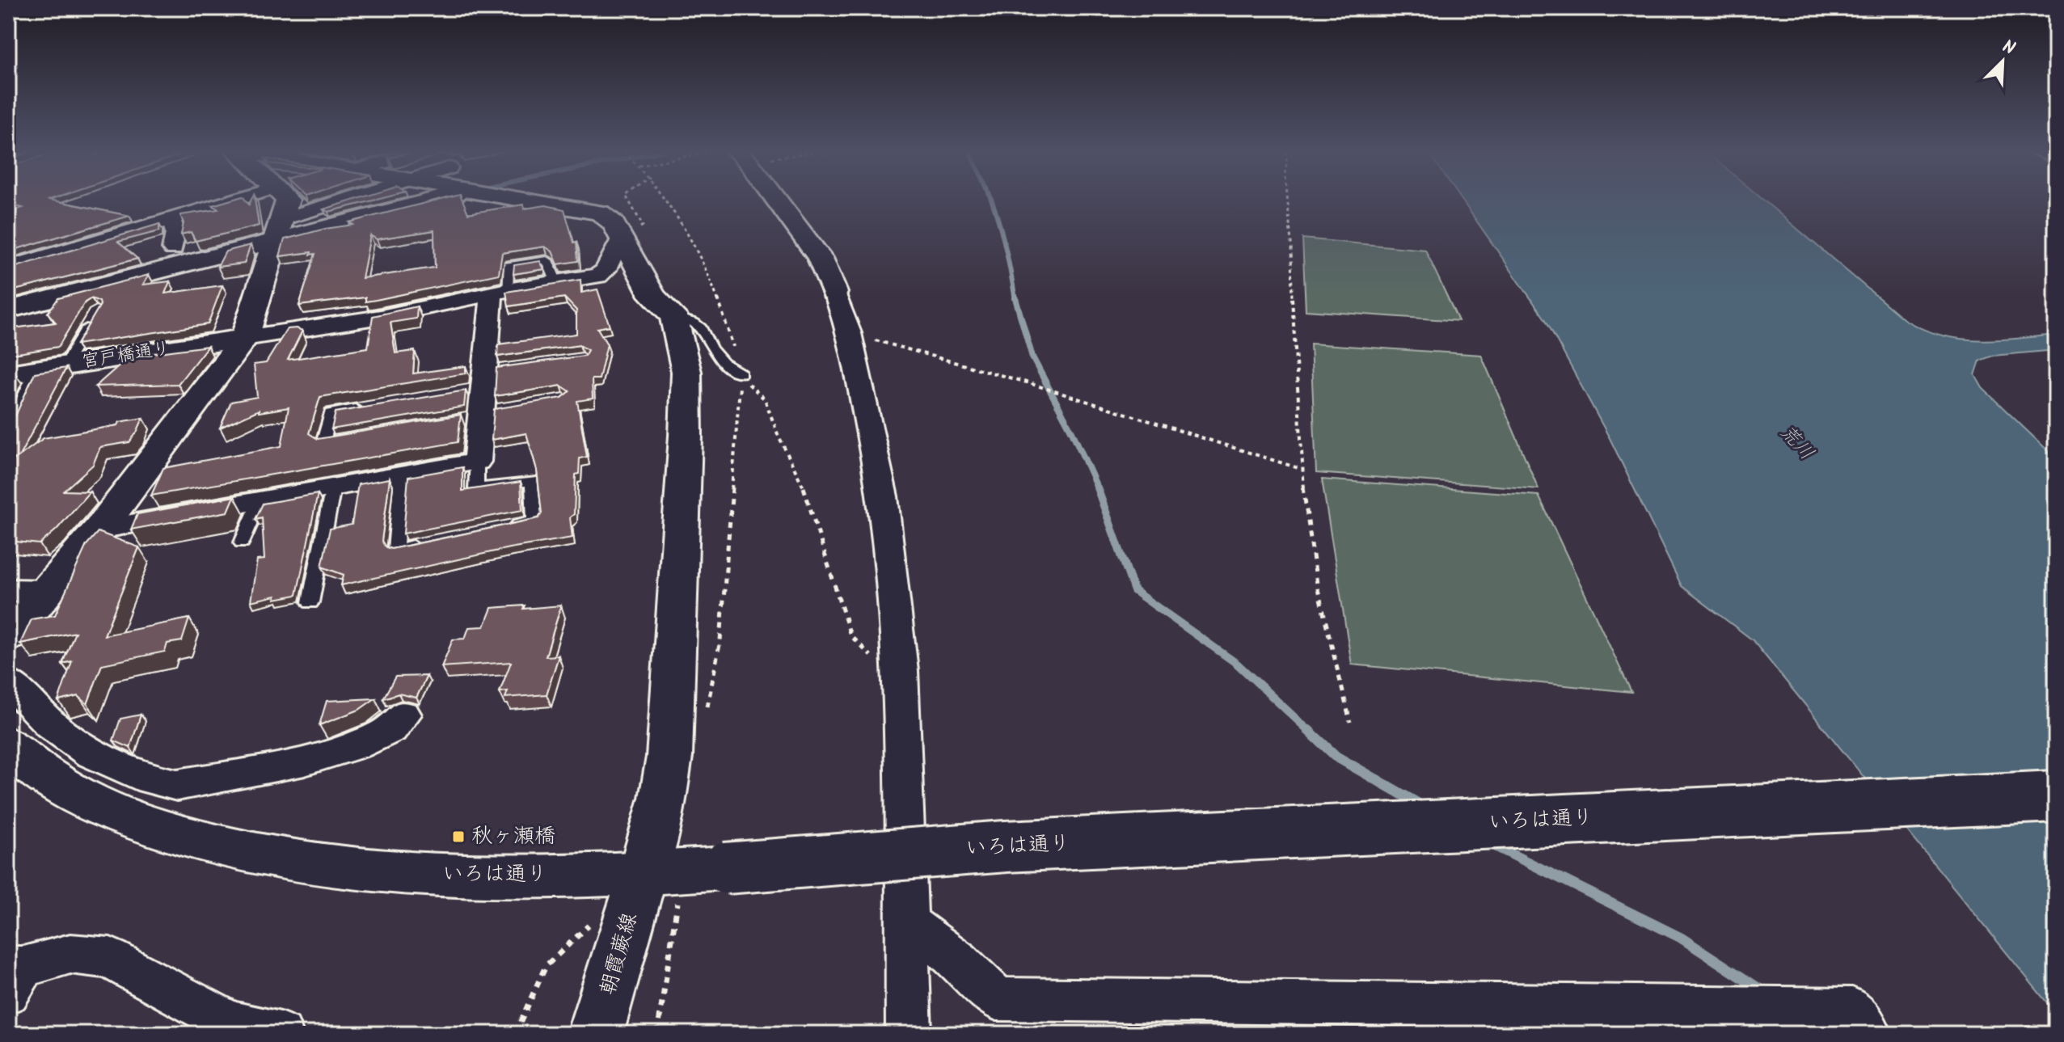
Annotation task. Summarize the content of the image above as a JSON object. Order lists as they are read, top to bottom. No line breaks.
{"streets":{"street":["宮戸橋通り","いろは通り","朝霞蕨線"]},"crossings":[["いろは通り","朝霞蕨線"]],"water":["荒川"],"places":{"transit":["秋ヶ瀬橋"]},"north":"top right"}
